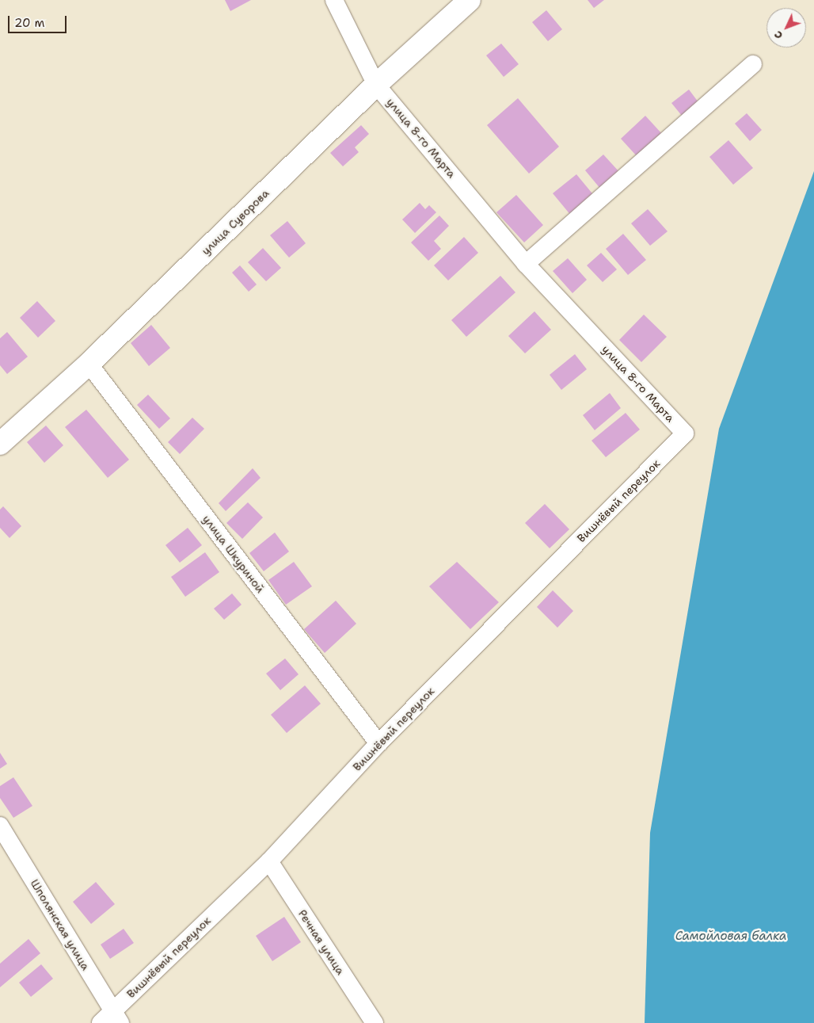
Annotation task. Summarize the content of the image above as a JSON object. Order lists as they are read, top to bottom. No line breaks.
{"streets":{"street":["улица 8-го Марта","улица Суворова","Вишнёвый переулок","улица Шкуриной","Шполянская улица","Речная улица"]},"crossings":[["улица 8-го Марта","улица Суворова"],["улица 8-го Марта","Вишнёвый переулок"],["улица Суворова","улица Шкуриной"],["Вишнёвый переулок","улица Шкуриной"],["Вишнёвый переулок","Шполянская улица"],["Вишнёвый переулок","Речная улица"]],"water":["Самойловая балка"],"scale_bar":"20 m","north":"bottom left"}
